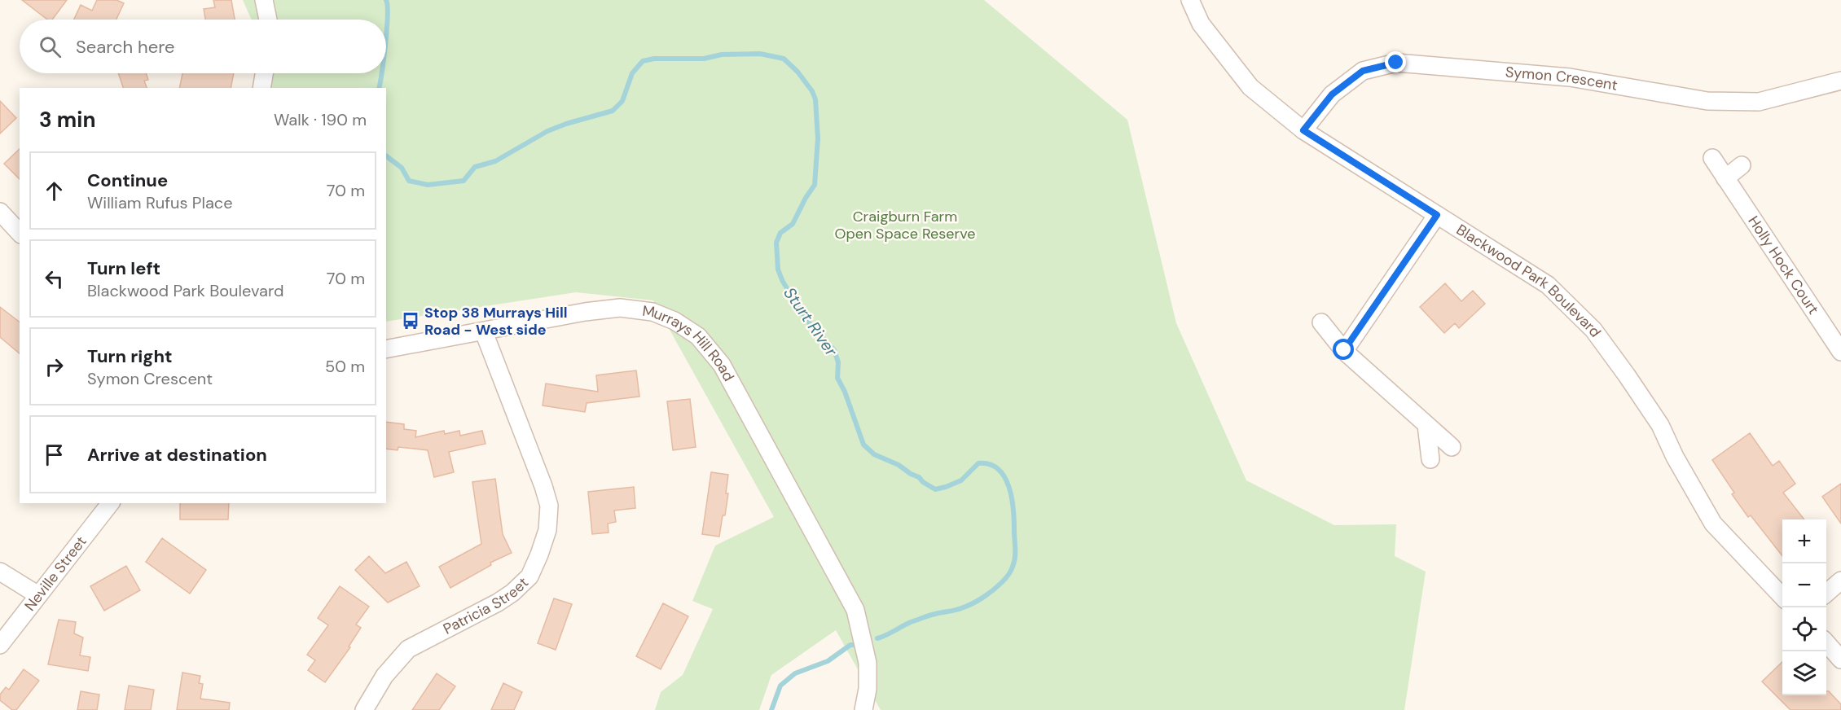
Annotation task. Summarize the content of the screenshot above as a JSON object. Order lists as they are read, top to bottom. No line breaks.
{"streets":{"street":["Symon Crescent","Holly Hock Court","Blackwood Park Boulevard","Murrays Hill Road","Neville Street","Patricia Street"]},"crossings":[["Symon Crescent","Blackwood Park Boulevard"],["Murrays Hill Road","Patricia Street"]],"water":["Sturt River"],"parks":["Craigburn Farm Open Space Reserve"],"places":{"bus stop":["Stop 38 Murrays Hill Road - West side"]},"page":{"search":"Search here","heading":["3 min","Walk · 190 m"],"list":[["Continue","William Rufus Place","70 m"],["Turn left","Blackwood Park Boulevard","70 m"],["Turn right","Symon Crescent","50 m"],"Arrive at destination"],"map_buttons":["+","−"]}}
